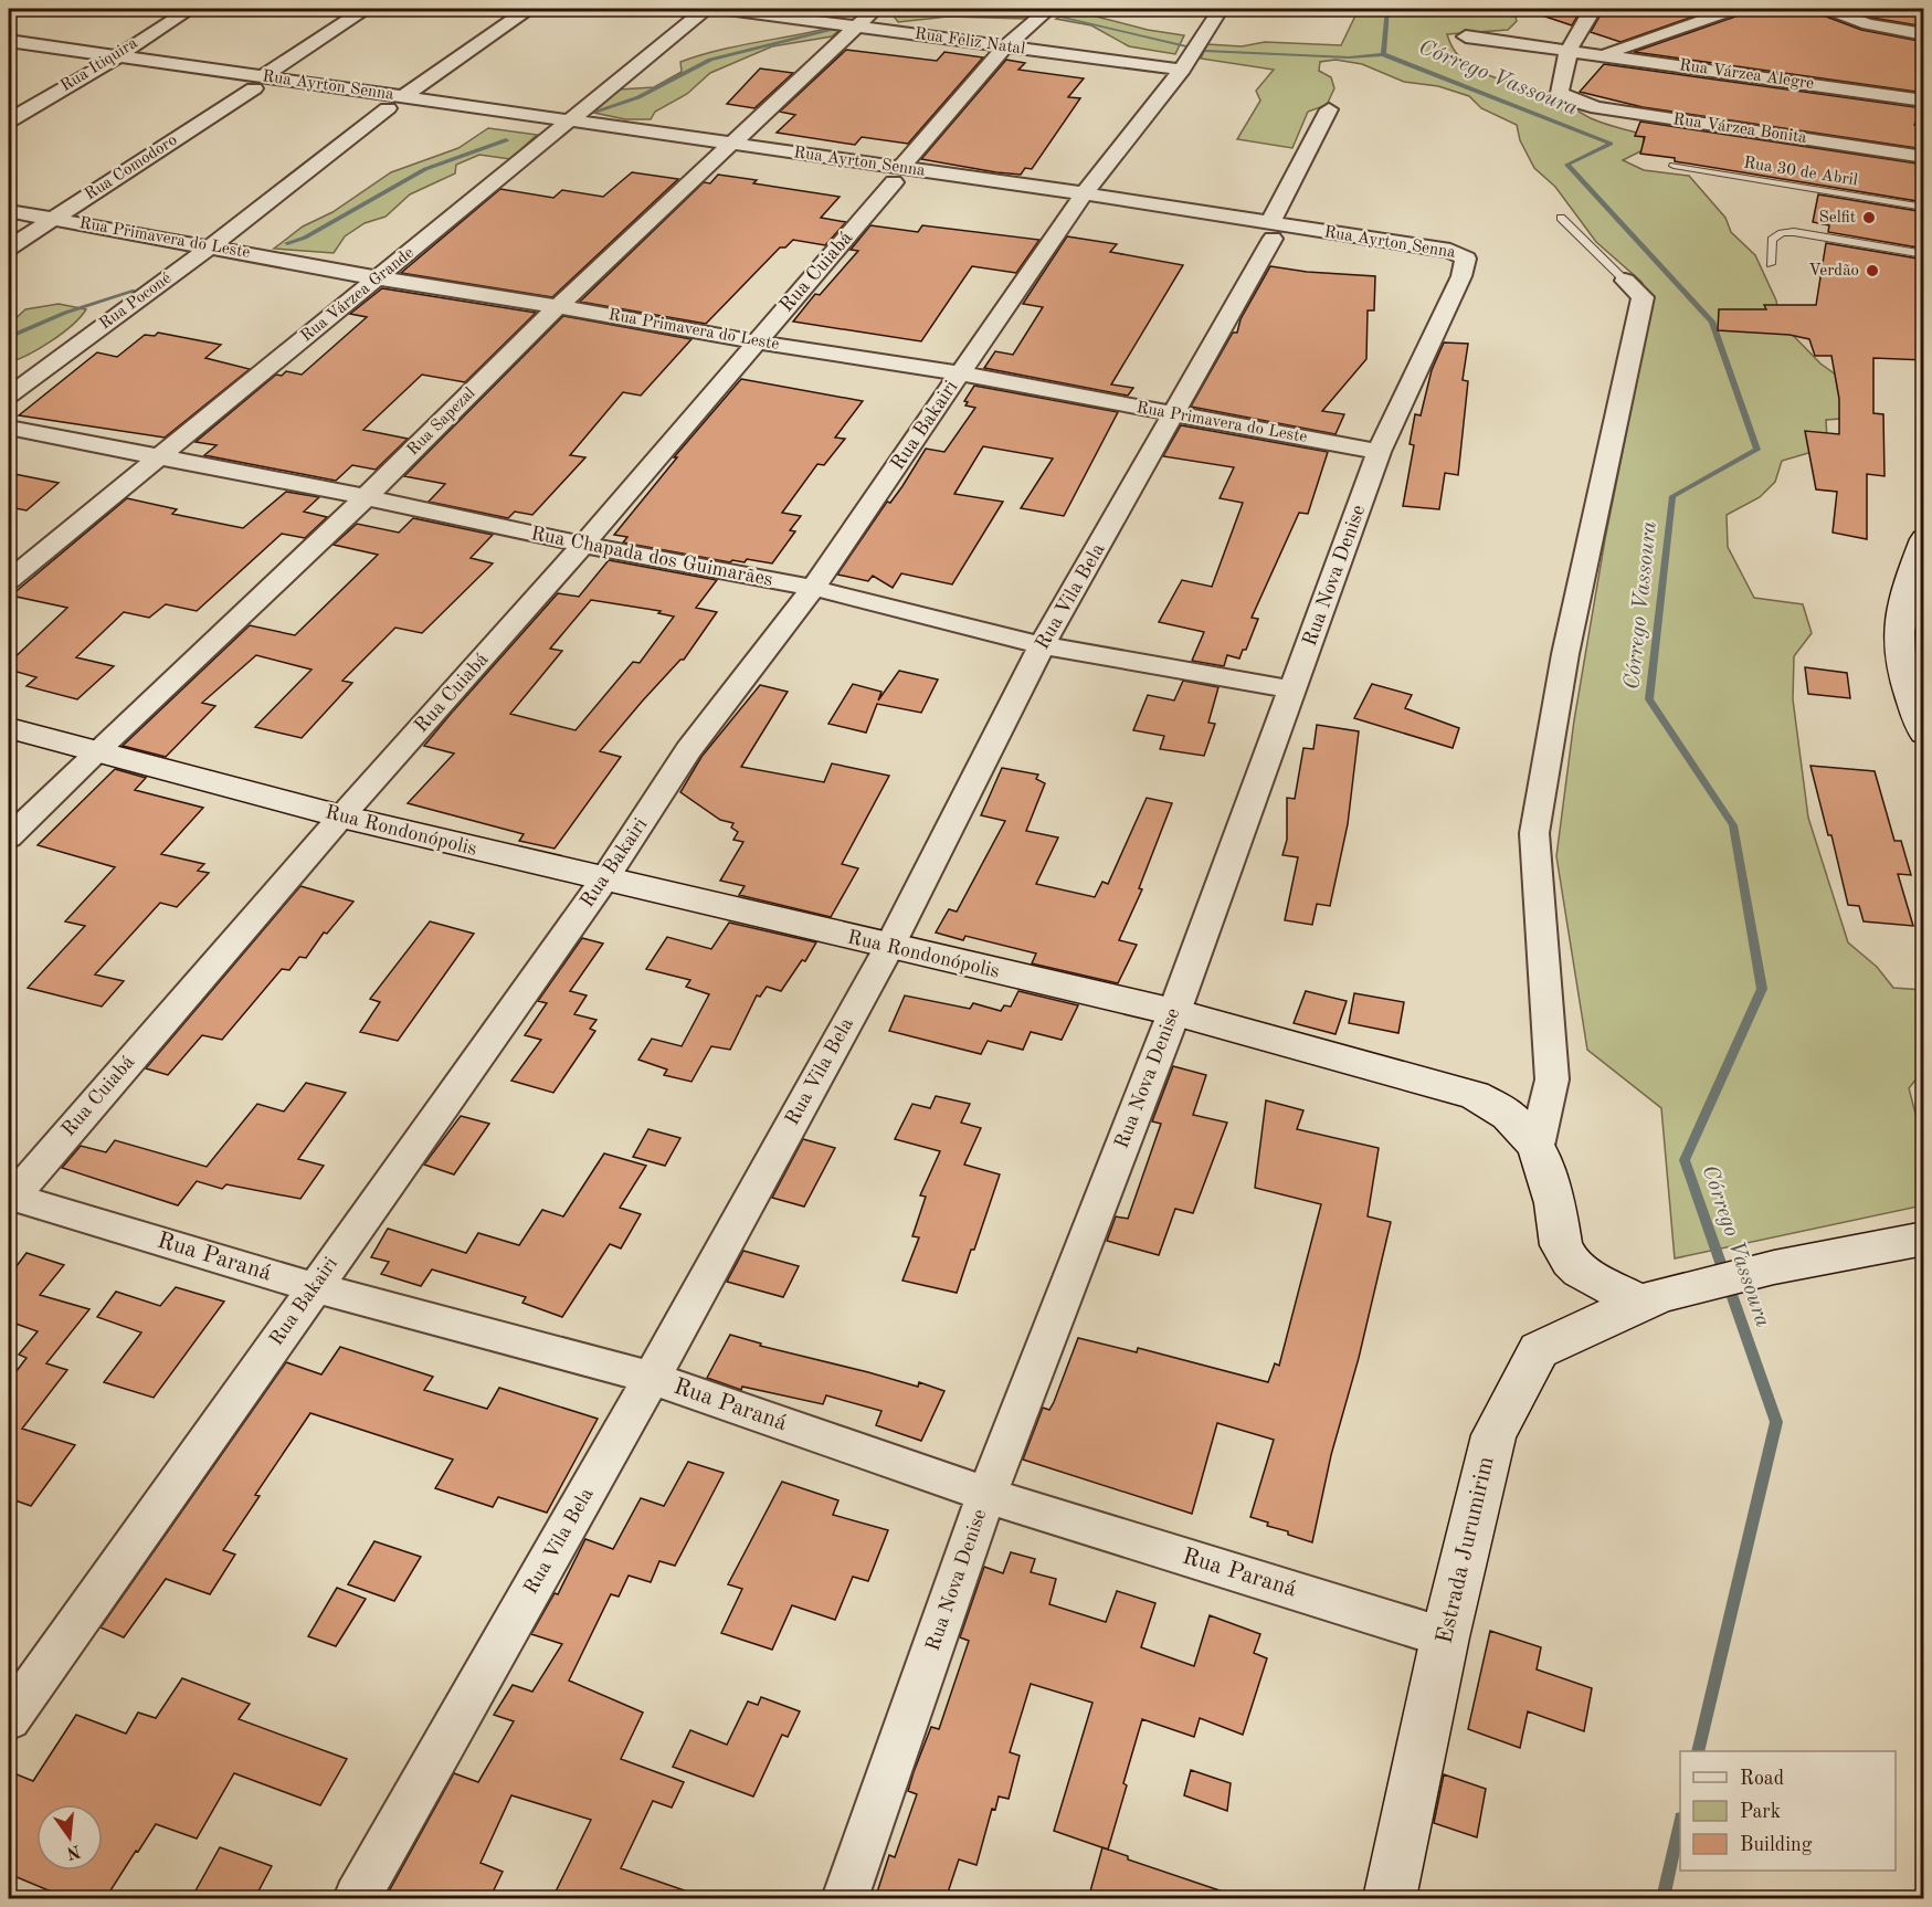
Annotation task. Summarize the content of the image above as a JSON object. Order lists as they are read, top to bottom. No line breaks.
{"streets":{"street":["Rua Feliz Natal","Rua Itiquira","Rua Várzea Alegre","Rua Ayrton Senna","Rua Várzea Bonita","Rua Comodoro","Rua Primavera do Leste","Rua Cuiabá","Rua Várzea Grande","Rua Poconé","Rua Sapezal","Rua Bakairi","Rua Chapada dos Guimarães","Rua Nova Denise","Rua Vila Bela","Rua Rondonópolis","Rua Paraná","Estrada Jurumirim"],"lane":["Rua 30 de Abril"]},"crossings":[["Rua Feliz Natal","Rua Cuiabá"],["Rua Feliz Natal","Rua Sapezal"],["Rua Feliz Natal","Rua Bakairi"],["Rua Itiquira","Rua Ayrton Senna"],["Rua Várzea Alegre","Rua Várzea Bonita"],["Rua Ayrton Senna","Rua Comodoro"],["Rua Ayrton Senna","Rua Cuiabá"],["Rua Ayrton Senna","Rua Várzea Grande"],["Rua Ayrton Senna","Rua Poconé"],["Rua Ayrton Senna","Rua Sapezal"],["Rua Ayrton Senna","Rua Bakairi"],["Rua Ayrton Senna","Rua Nova Denise"],["Rua Ayrton Senna","Rua Vila Bela"],["Rua Comodoro","Rua Primavera do Leste"],["Rua Primavera do Leste","Rua Cuiabá"],["Rua Primavera do Leste","Rua Várzea Grande"],["Rua Primavera do Leste","Rua Poconé"],["Rua Primavera do Leste","Rua Sapezal"],["Rua Primavera do Leste","Rua Bakairi"],["Rua Primavera do Leste","Rua Nova Denise"],["Rua Primavera do Leste","Rua Vila Bela"],["Rua Cuiabá","Rua Chapada dos Guimarães"],["Rua Cuiabá","Rua Rondonópolis"],["Rua Cuiabá","Rua Paraná"],["Rua Várzea Grande","Rua Chapada dos Guimarães"],["Rua Sapezal","Rua Chapada dos Guimarães"],["Rua Sapezal","Rua Rondonópolis"],["Rua Bakairi","Rua Chapada dos Guimarães"],["Rua Bakairi","Rua Rondonópolis"],["Rua Bakairi","Rua Paraná"],["Rua Chapada dos Guimarães","Rua Nova Denise"],["Rua Chapada dos Guimarães","Rua Vila Bela"],["Rua Nova Denise","Rua Rondonópolis"],["Rua Nova Denise","Rua Paraná"],["Rua Vila Bela","Rua Rondonópolis"],["Rua Vila Bela","Rua Paraná"],["Rua Rondonópolis","Estrada Jurumirim"],["Rua Paraná","Estrada Jurumirim"]],"water":["Córrego Vassoura"],"places":["Selfit","Verdão"],"legend":["Road","Park","Building"],"north":"bottom"}
